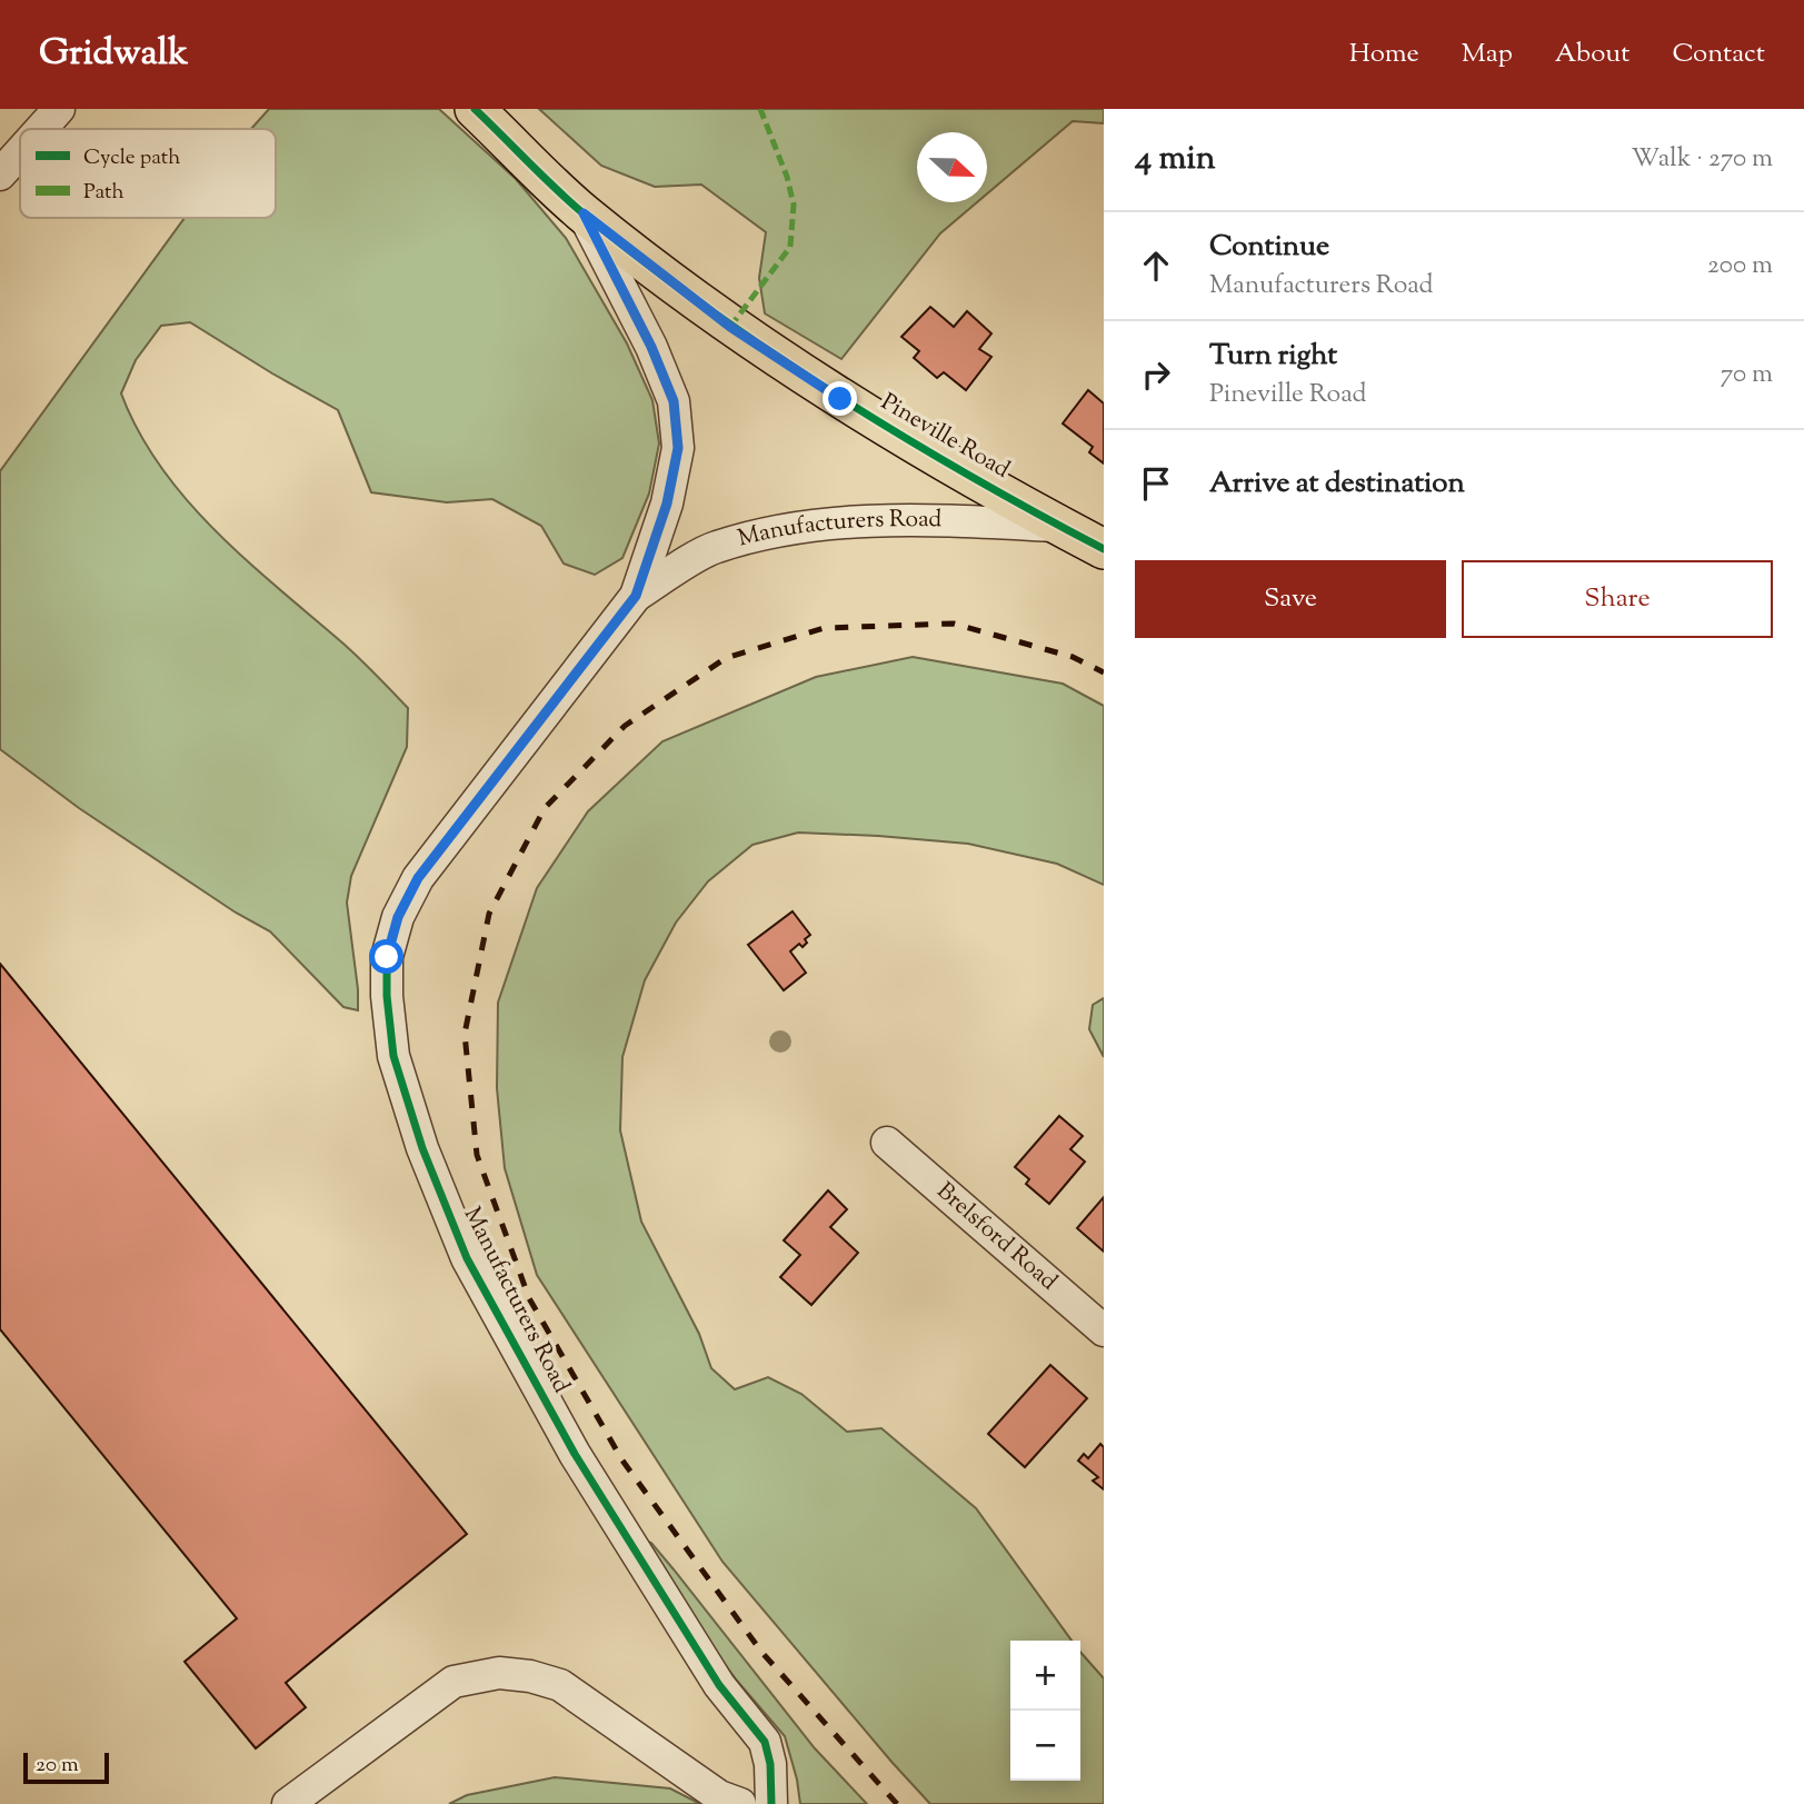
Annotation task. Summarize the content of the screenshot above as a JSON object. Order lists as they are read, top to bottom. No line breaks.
{"streets":{"main road":["Pineville Road"],"street":["Manufacturers Road","Brelsford Road"]},"crossings":[["Pineville Road","Manufacturers Road"]],"legend":["Cycle path","Path"],"scale_bar":"20 m","north":"right","page":{"header":"Gridwalk","nav":["Home","Map","About","Contact"],"heading":["4 min","Walk · 270 m"],"list":[["Continue","Manufacturers Road","200 m"],["Turn right","Pineville Road","70 m"],"Arrive at destination"],"buttons":["Save","Share"],"map_buttons":["+","−"],"scale":"20 m"}}
